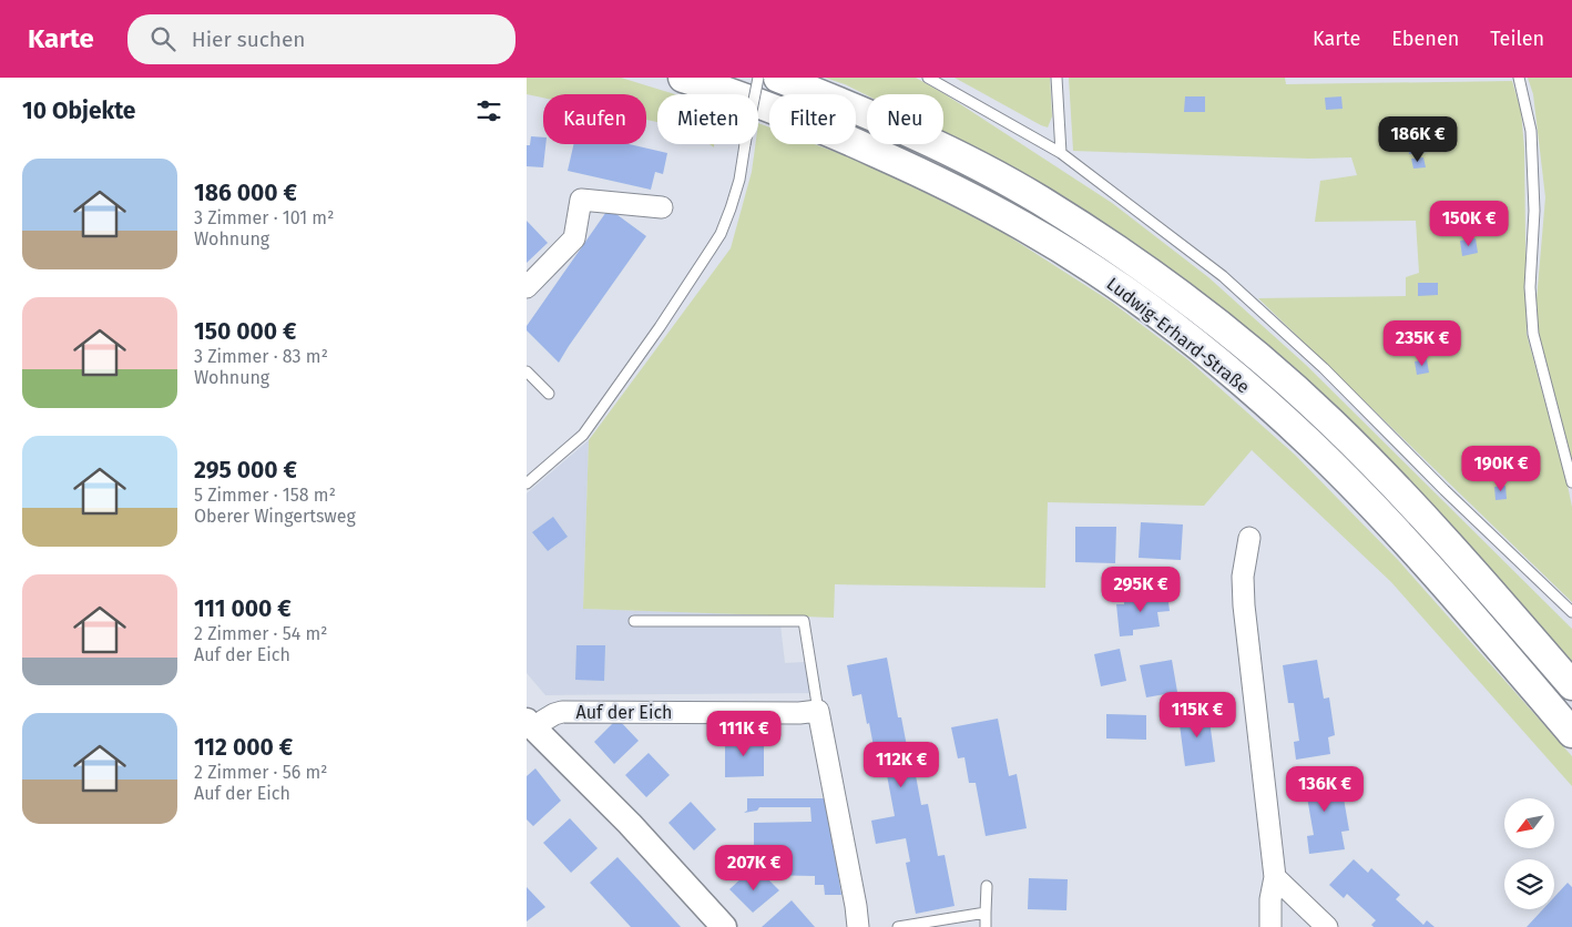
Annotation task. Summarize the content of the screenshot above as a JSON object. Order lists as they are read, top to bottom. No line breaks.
{"streets":{"main road":["Ludwig-Erhard-Straße"],"street":["Auf der Eich"]},"north":"bottom left","page":{"header":"Karte","search":"Hier suchen","nav":["Karte","Ebenen","Teilen"],"heading":"10 Objekte","chip":["Kaufen","Mieten","Filter","Neu"],"price":["186K €","150K €","235K €","190K €","295K €","115K €","111K €","112K €","136K €","207K €"],"list":[{"name":"186 000 €","note":"3 Zimmer · 101 m² · Wohnung"},{"name":"150 000 €","note":"3 Zimmer · 83 m² · Wohnung"},{"name":"295 000 €","note":"5 Zimmer · 158 m² · Oberer Wingertsweg"},{"name":"111 000 €","note":"2 Zimmer · 54 m² · Auf der Eich"},{"name":"112 000 €","note":"2 Zimmer · 56 m² · Auf der Eich"}]}}
